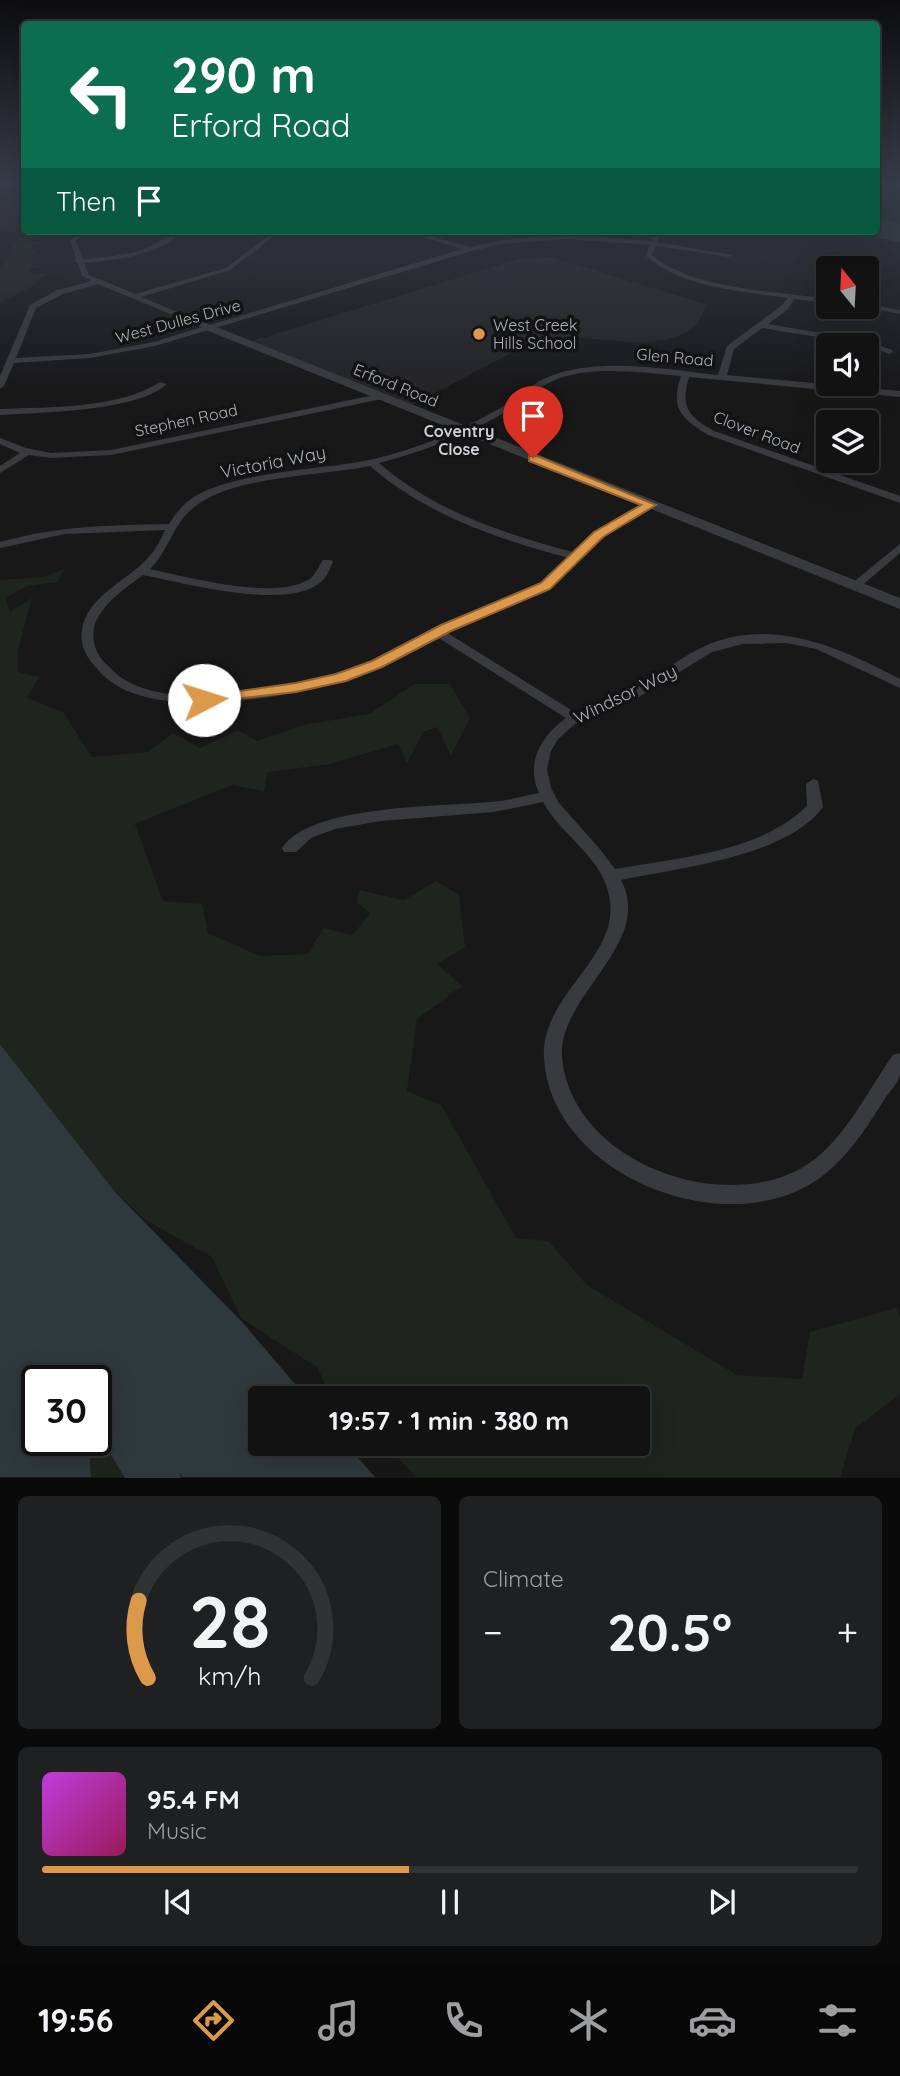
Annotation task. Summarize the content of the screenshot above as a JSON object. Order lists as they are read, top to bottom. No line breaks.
{"streets":{"street":["West Dulles Drive","Glen Road","Erford Road","Stephen Road","Clover Road","Victoria Way","Windsor Way"]},"crossings":[["West Dulles Drive","Erford Road"],["Glen Road","Erford Road"],["Glen Road","Clover Road"],["Glen Road","Victoria Way"],["Erford Road","Stephen Road"],["Erford Road","Victoria Way"]],"districts":["Coventry Close"],"places":["West Creek Hills School"],"north":"top","page":{"turn":["290 m","Erford Road"],"then":"Then","limit":"30","trip":"19:57 · 1 min · 380 m","tile":"Climate","heat":["−","20.5°","+"],"song":["95.4 FM","Music"],"tabs":"19:56","gauge":["28","km/h"]}}
